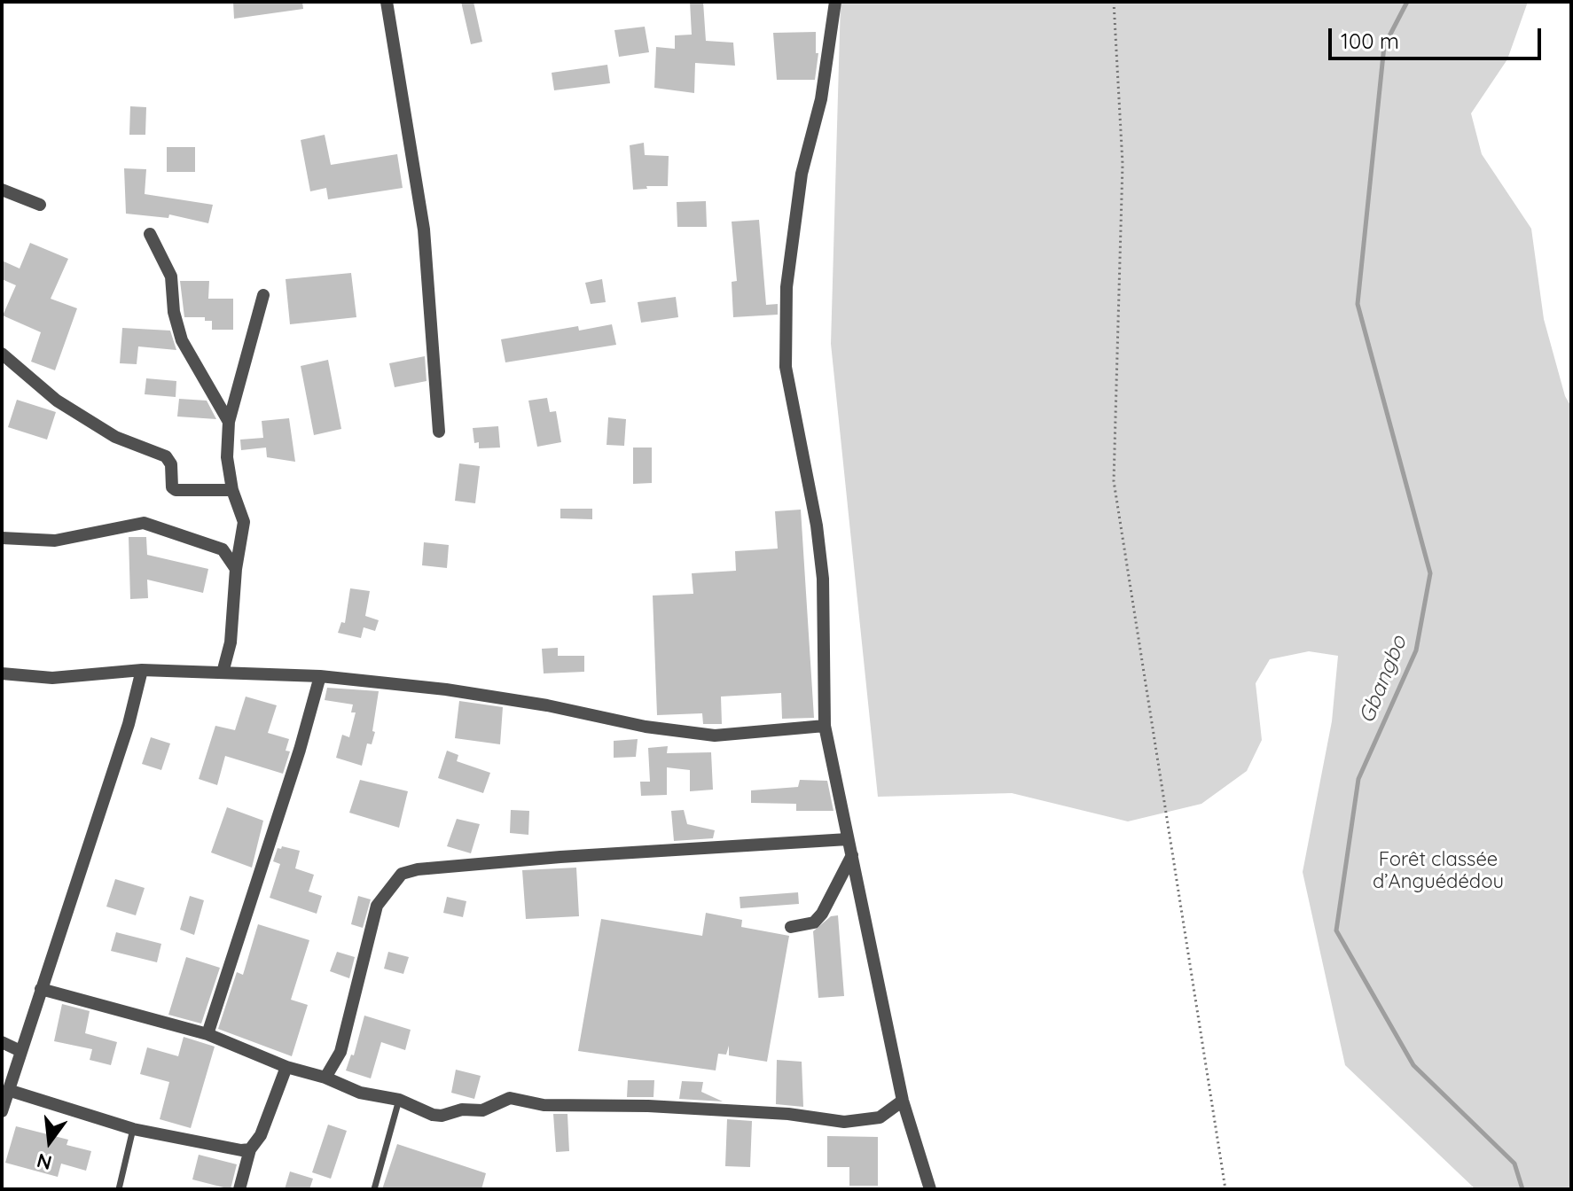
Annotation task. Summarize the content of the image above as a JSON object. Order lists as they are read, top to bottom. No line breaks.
{"water":["Gbangbo"],"parks":["Forêt classée d’Anguédédou"],"scale_bar":"100 m","north":"bottom"}
